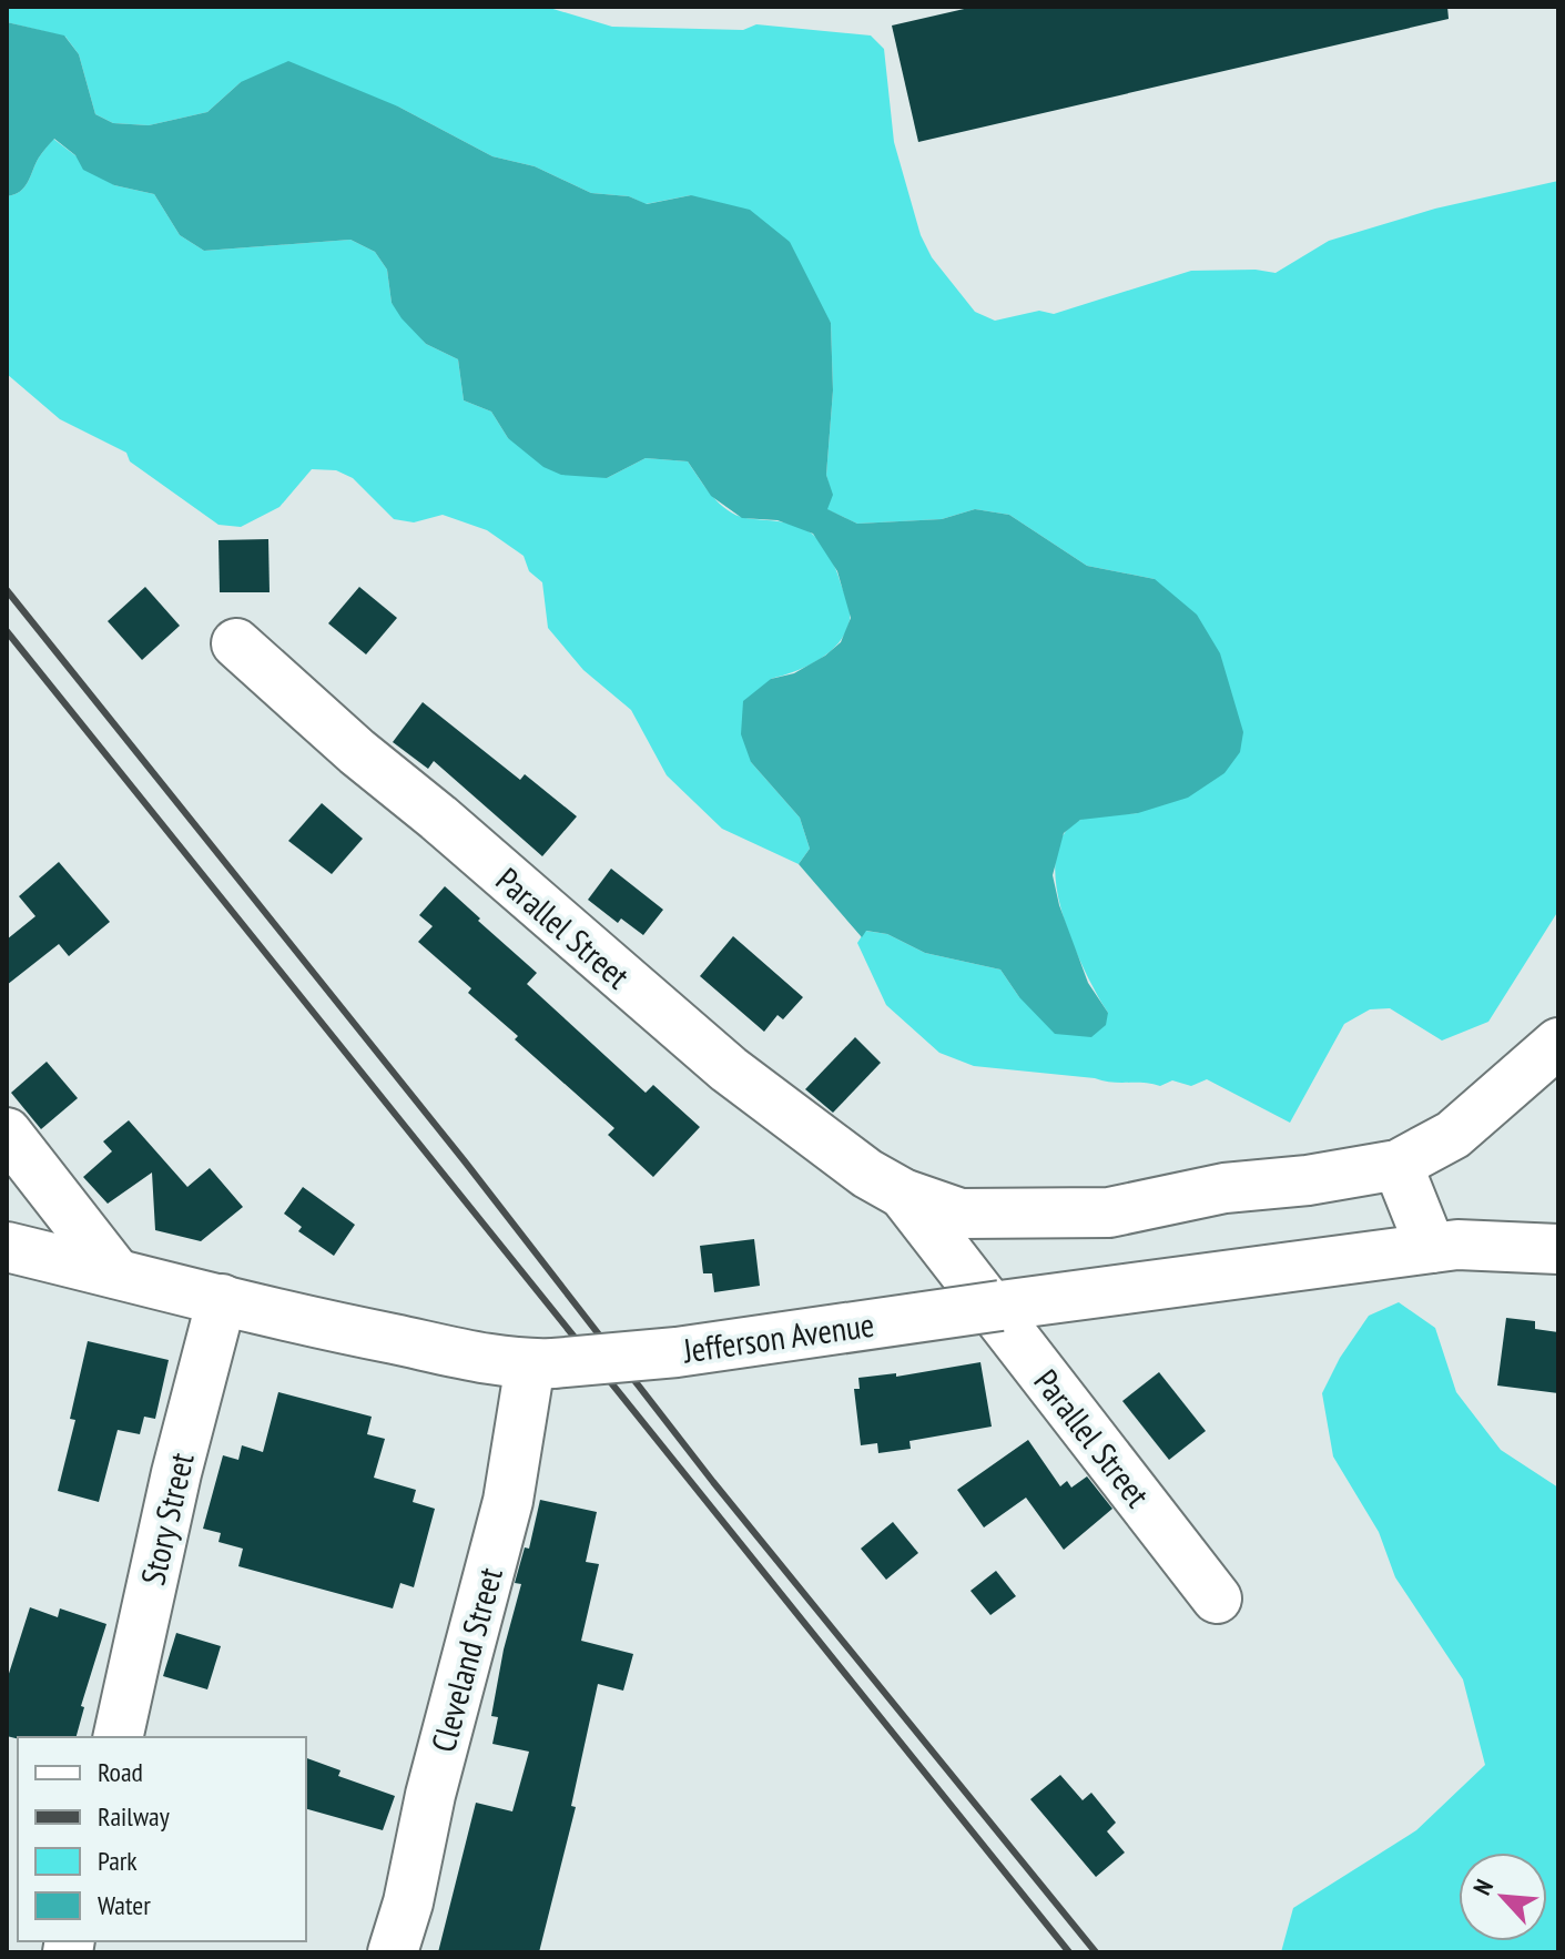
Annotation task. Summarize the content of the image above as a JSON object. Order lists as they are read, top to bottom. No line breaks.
{"streets":{"street":["Parallel Street","Jefferson Avenue","Story Street","Cleveland Street"]},"crossings":[["Jefferson Avenue","Story Street"],["Jefferson Avenue","Cleveland Street"]],"legend":["Road","Railway","Park","Water"],"north":"top left"}
